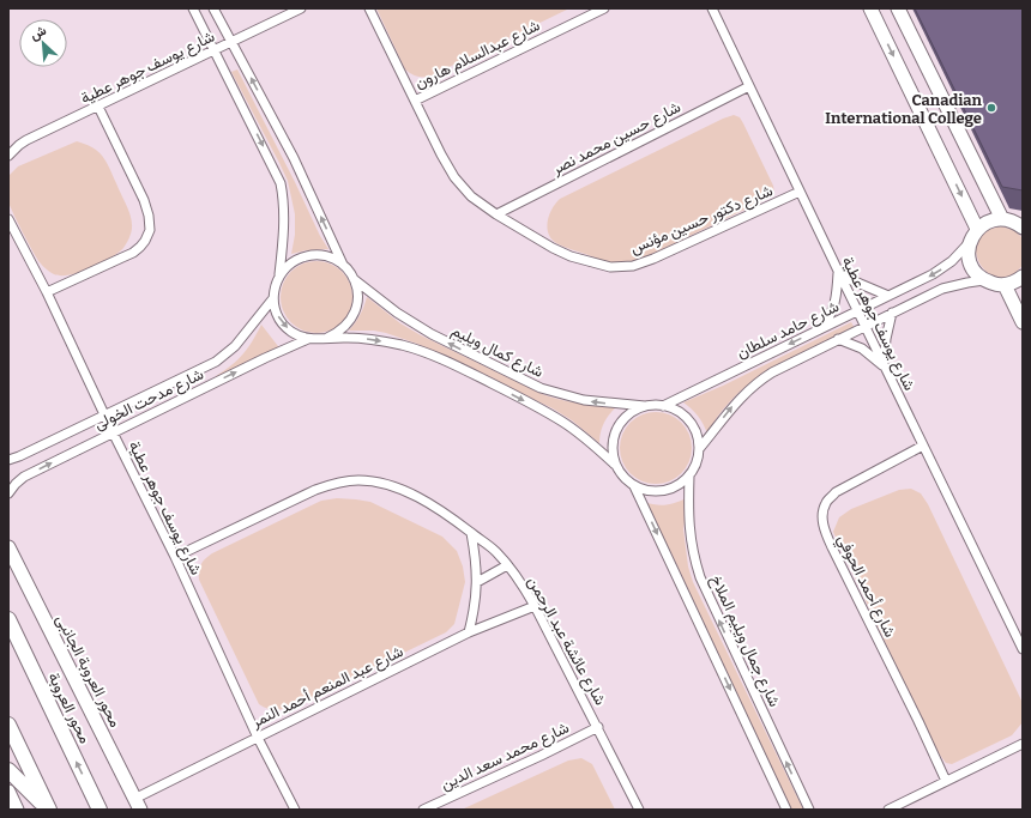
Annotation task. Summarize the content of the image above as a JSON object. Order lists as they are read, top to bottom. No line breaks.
{"streets":{"main road":["محور العروبة"],"street":["شارع عبدالسلام هارون","شارع يوسف جوهر عطية","شارع حسين محمد نصر","شارع دكتور حسين مؤنس","شارع حامد سلطان","شارع كمال ويليم","شارع مدحت الخولى","شارع أحمد الحوفي","شارع عائشة عبد الرحمن","شارع جمال ويليم الملاخ","محور العروبة الجانبى","شارع عبد المنعم أحمد النمر","شارع محمد سعد الدين"]},"crossings":[["شارع عبدالسلام هارون","شارع دكتور حسين مؤنس"],["شارع يوسف جوهر عطية","شارع حسين محمد نصر"],["شارع يوسف جوهر عطية","شارع دكتور حسين مؤنس"],["شارع يوسف جوهر عطية","شارع حامد سلطان"],["شارع يوسف جوهر عطية","شارع مدحت الخولى"],["شارع يوسف جوهر عطية","شارع أحمد الحوفي"],["شارع يوسف جوهر عطية","شارع عائشة عبد الرحمن"],["شارع يوسف جوهر عطية","شارع عبد المنعم أحمد النمر"],["شارع حسين محمد نصر","شارع دكتور حسين مؤنس"],["شارع حامد سلطان","شارع كمال ويليم"],["شارع حامد سلطان","شارع جمال ويليم الملاخ"],["شارع كمال ويليم","شارع مدحت الخولى"],["شارع كمال ويليم","شارع جمال ويليم الملاخ"],["شارع عائشة عبد الرحمن","شارع عبد المنعم أحمد النمر"],["شارع عائشة عبد الرحمن","شارع محمد سعد الدين"],["محور العروبة الجانبى","شارع عبد المنعم أحمد النمر"]],"places":["Canadian International College"],"north":"top left"}
